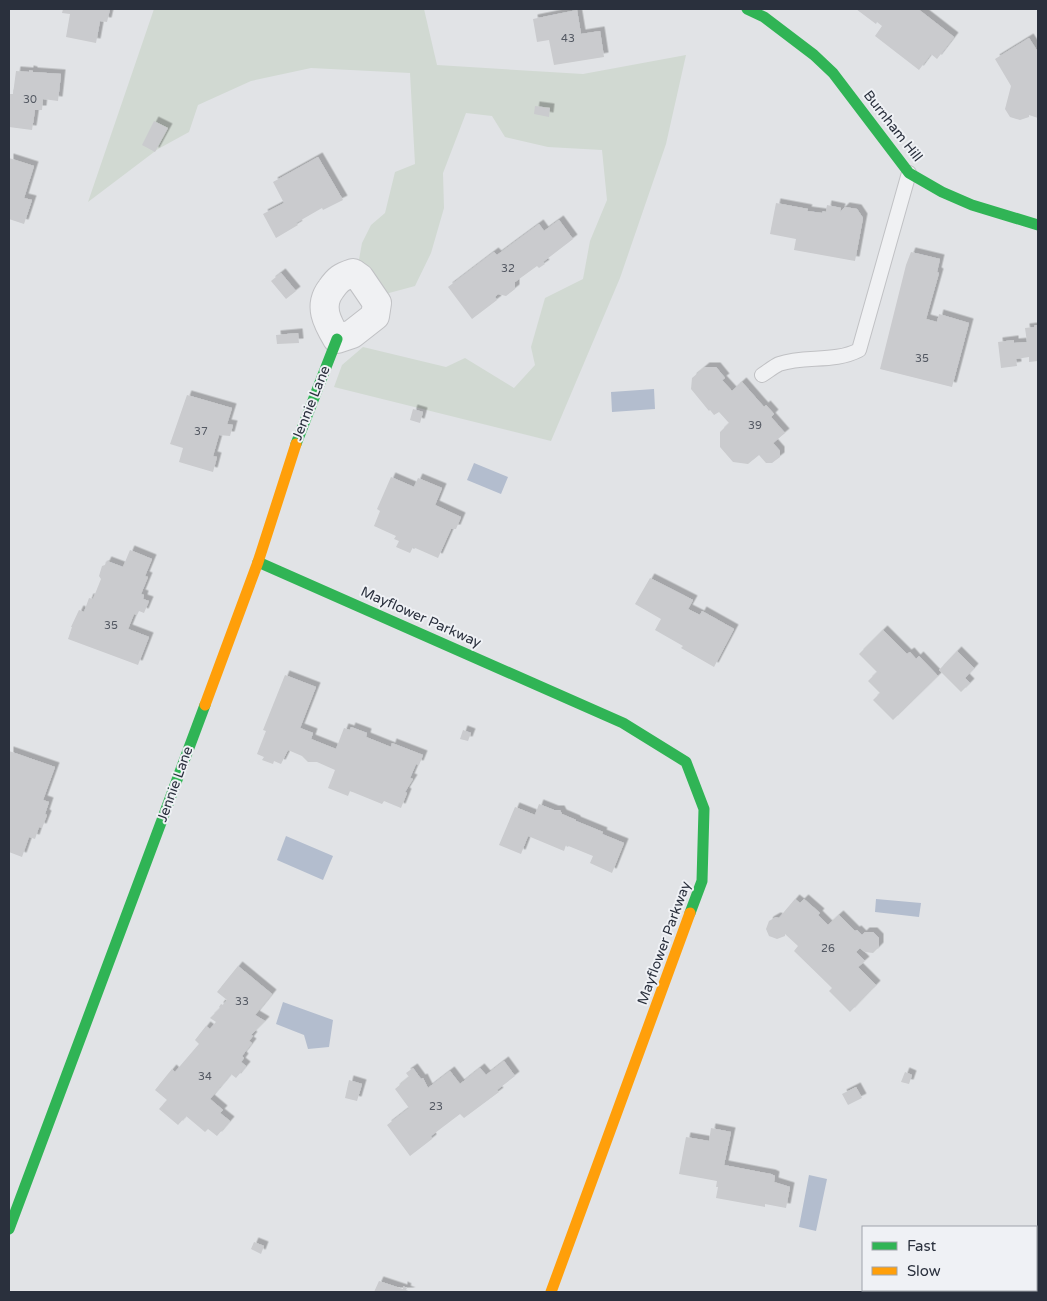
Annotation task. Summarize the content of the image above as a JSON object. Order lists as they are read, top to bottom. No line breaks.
{"streets":{"street":["Burnham Hill","Jennie Lane","Mayflower Parkway"]},"crossings":[["Jennie Lane","Mayflower Parkway"]],"house_numbers":["43","30","32","35","39","37","35","26","33","34","23"],"legend":["Fast","Slow"]}
